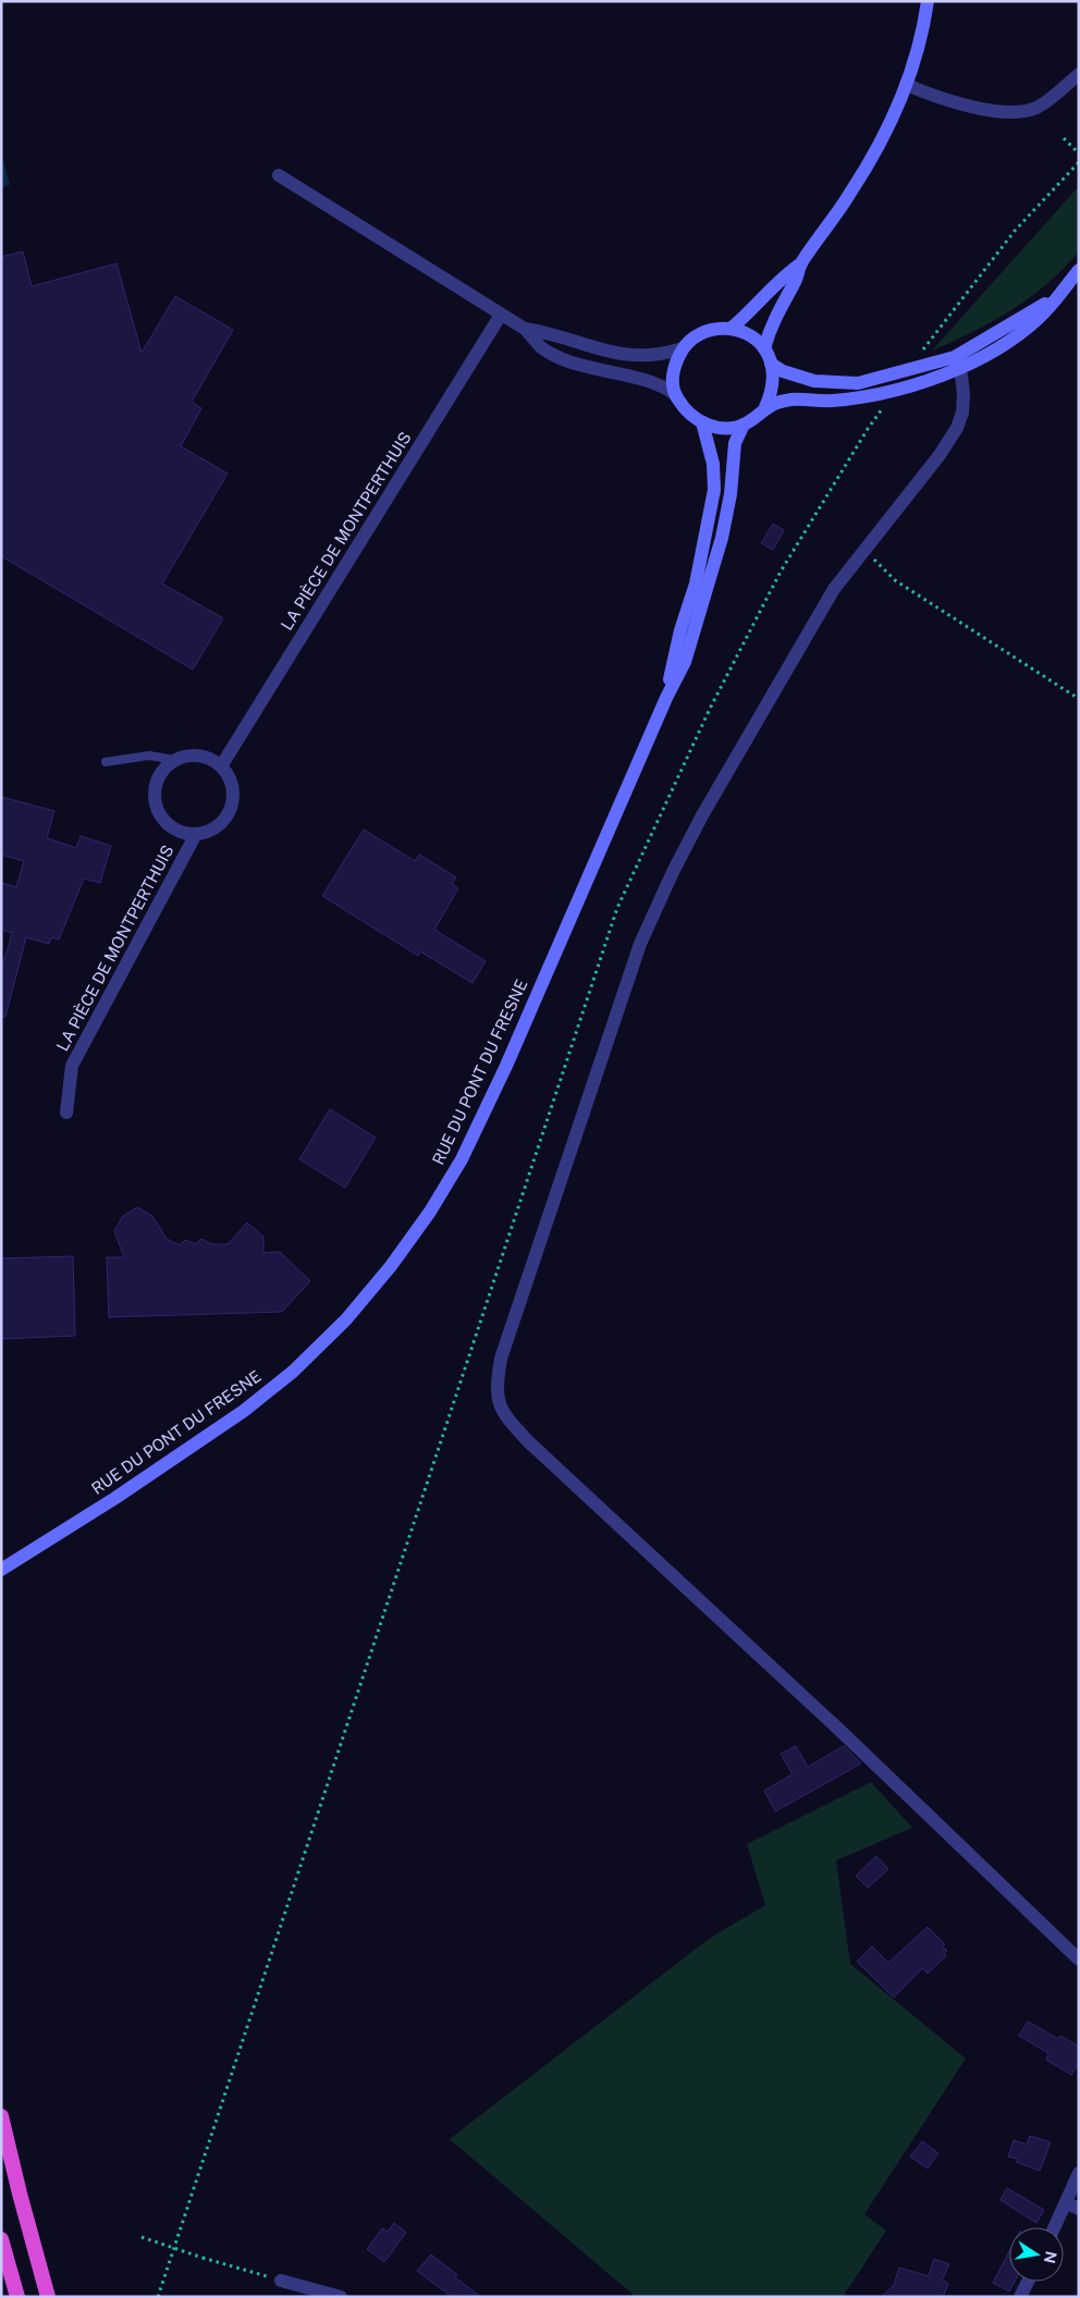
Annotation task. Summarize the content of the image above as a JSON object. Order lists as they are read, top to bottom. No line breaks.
{"streets":{"main road":["RUE DU PONT DU FRESNE"],"street":["LA PIÈCE DE MONTPERTHUIS"]},"north":"right"}
